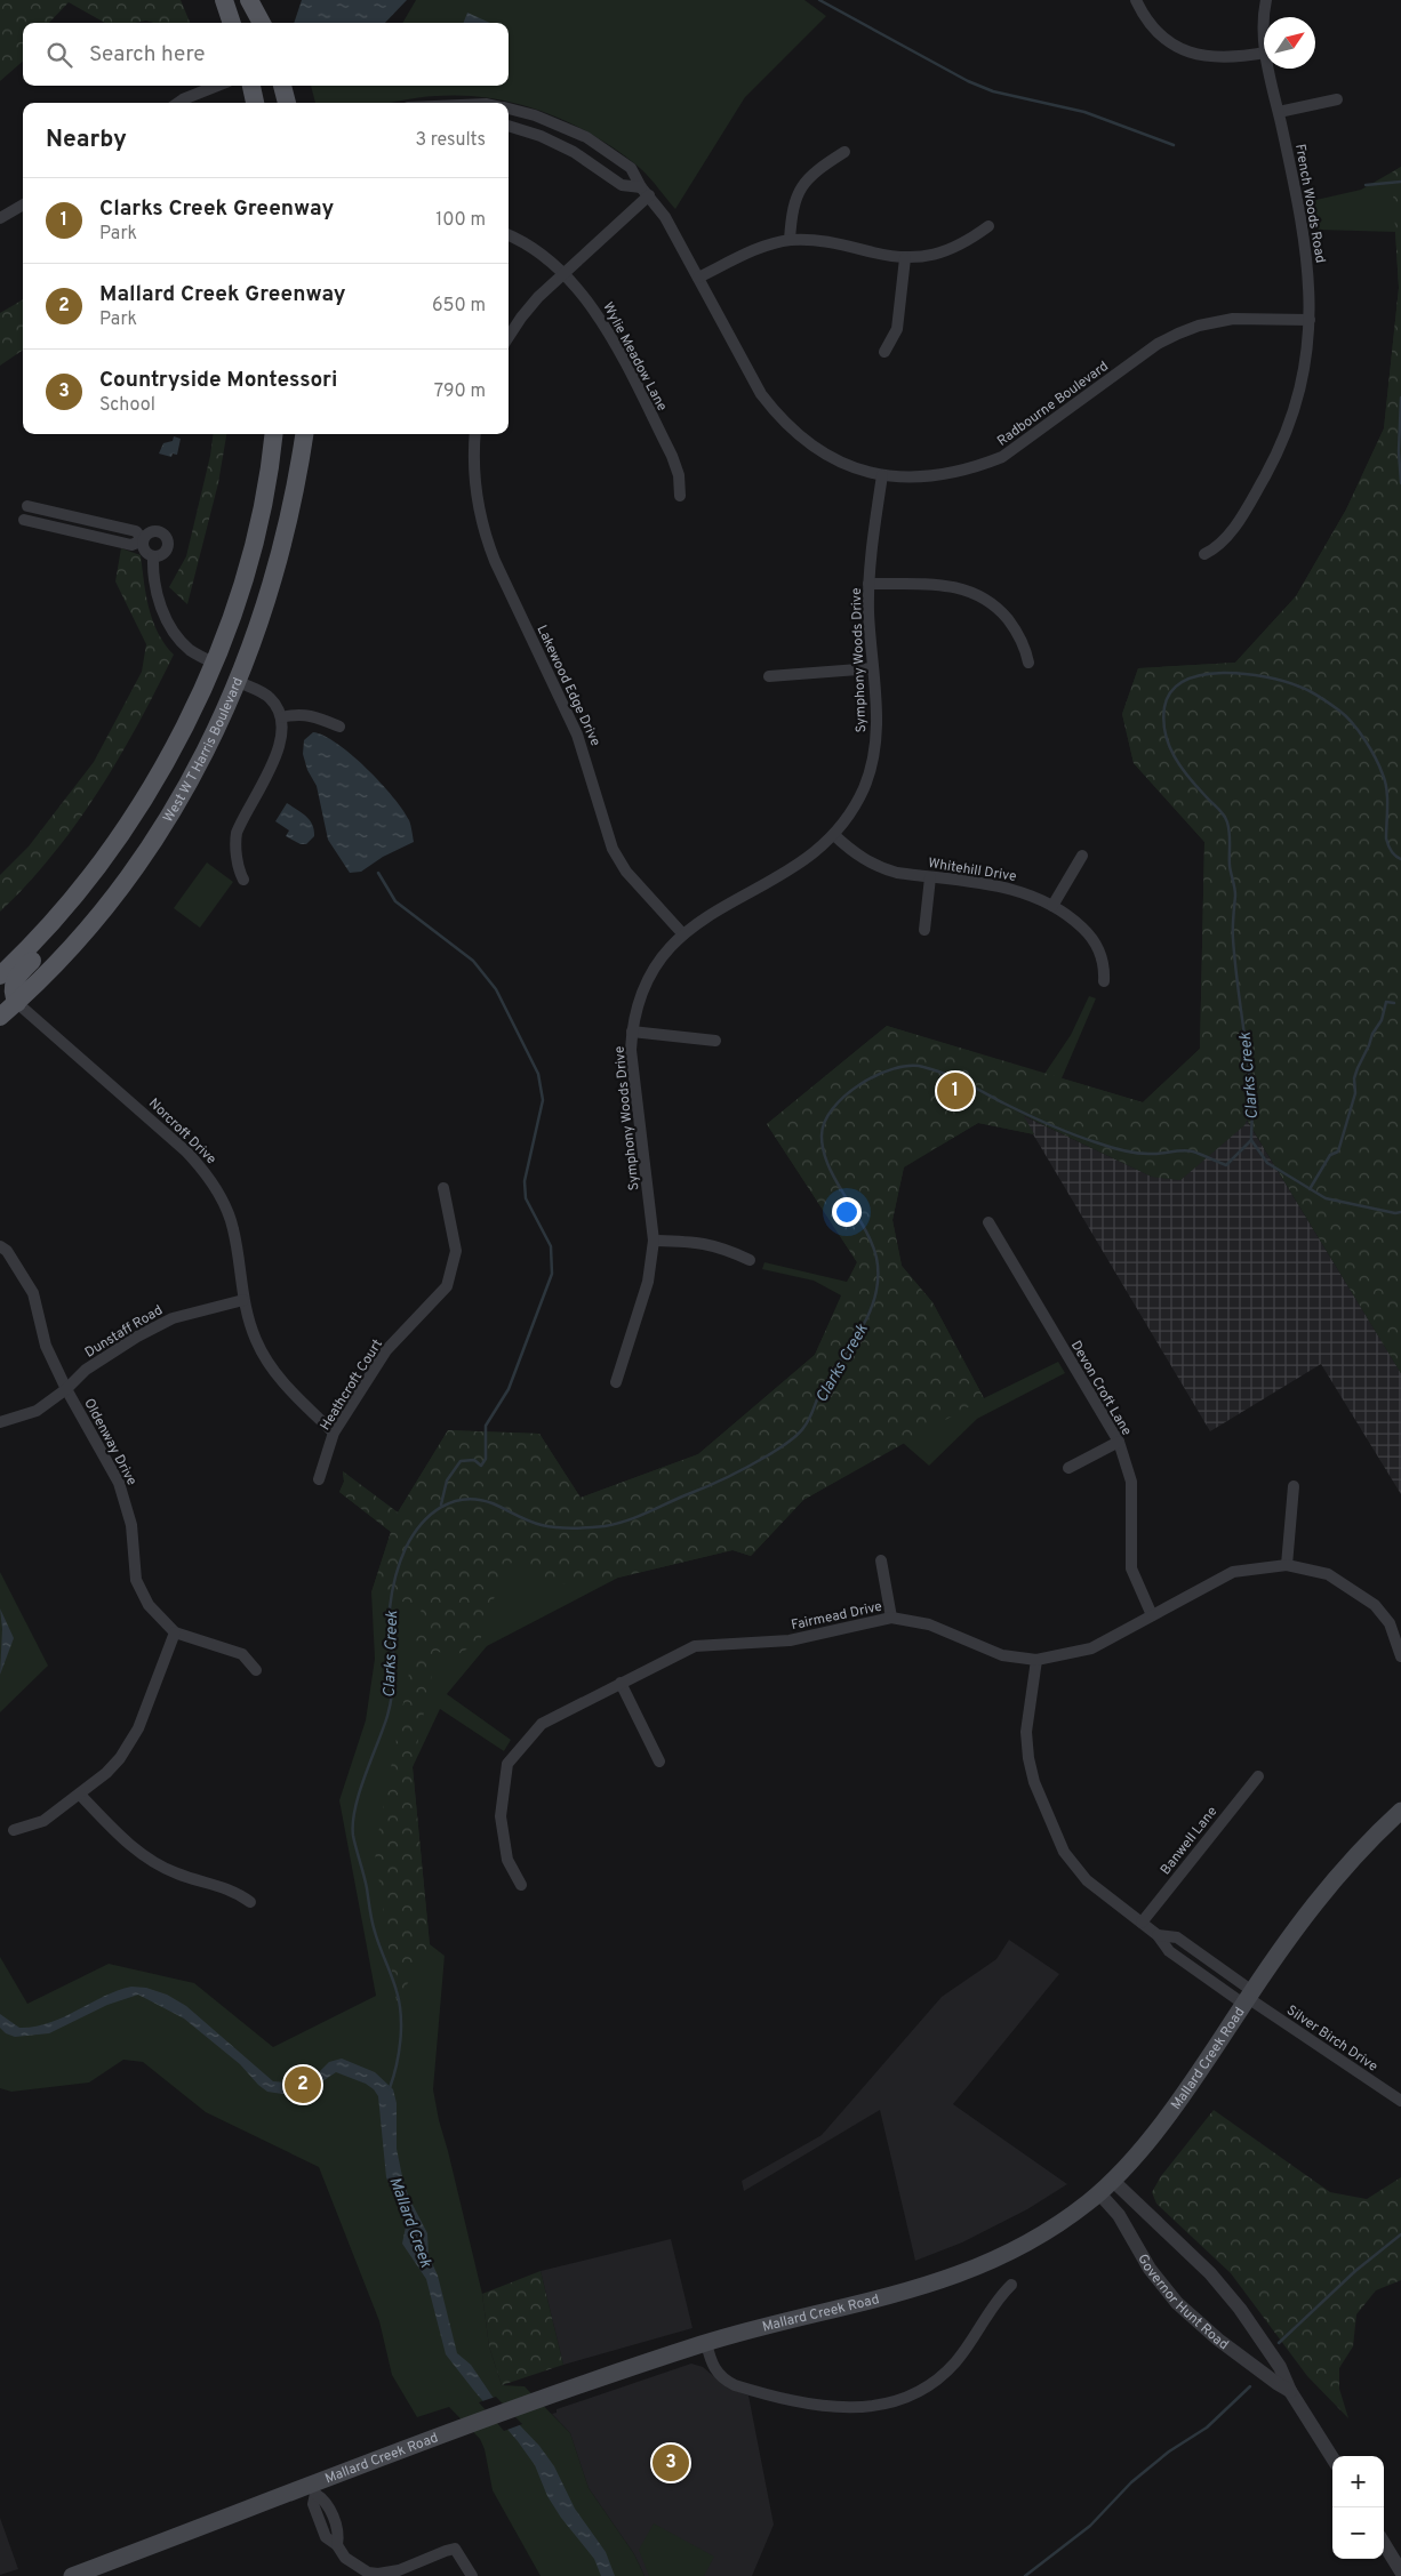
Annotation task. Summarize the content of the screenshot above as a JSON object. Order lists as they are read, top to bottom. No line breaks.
{"streets":{"main road":["West W T Harris Boulevard","Mallard Creek Road"],"street":["French Woods Road","Wylie Meadow Lane","Radbourne Boulevard","Symphony Woods Drive","Lakewood Edge Drive","Whitehill Drive","Norcroft Drive","Dunstaff Road","Heathcroft Court","Devon Croft Lane","Oldenway Drive","Fairmead Drive","Banwell Lane","Silver Birch Drive","Governor Hunt Road"]},"crossings":[["French Woods Road","Radbourne Boulevard"],["Radbourne Boulevard","Symphony Woods Drive"],["Symphony Woods Drive","Lakewood Edge Drive"],["Symphony Woods Drive","Whitehill Drive"],["West W T Harris Boulevard","Norcroft Drive"],["Norcroft Drive","Dunstaff Road"],["Norcroft Drive","Heathcroft Court"],["Dunstaff Road","Oldenway Drive"],["Devon Croft Lane","Fairmead Drive"],["Fairmead Drive","Silver Birch Drive"],["Banwell Lane","Silver Birch Drive"],["Silver Birch Drive","Mallard Creek Road"],["Mallard Creek Road","Governor Hunt Road"]],"water":["Clarks Creek","Mallard Creek"],"north":"top right","page":{"search":"Search here","heading":["Nearby","3 results"],"list":[{"mark":"1","name":"Clarks Creek Greenway","note":"Park","value":"100 m"},{"mark":"2","name":"Mallard Creek Greenway","note":"Park","value":"650 m"},{"mark":"3","name":"Countryside Montessori","note":"School","value":"790 m"}],"pins":["1","2","3"],"map_buttons":["+","−"]}}
